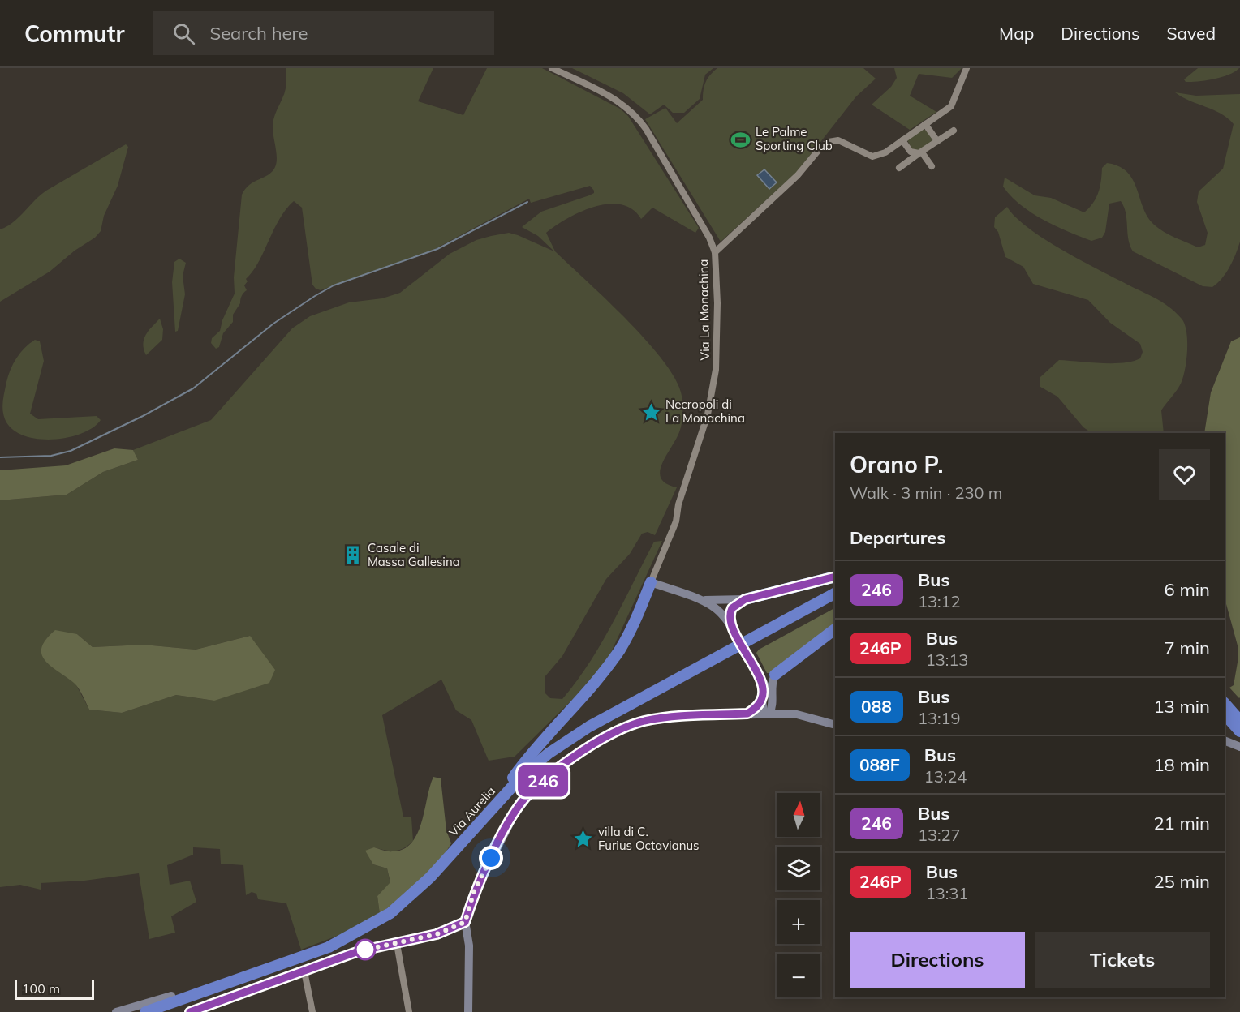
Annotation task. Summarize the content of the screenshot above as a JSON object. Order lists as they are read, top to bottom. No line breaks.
{"streets":{"highway":["Via Aurelia"],"street":["Via La Monachina"]},"places":{"sports":["Le Palme Sporting Club"],"place":["Necropoli di La Monachina","villa di C. Furius Octavianus"],"building":["Casale di Massa Gallesina"]},"lines":["bus line 246"],"scale_bar":"100 m","north":"top","page":{"header":"Commutr","search":"Search here","nav":["Map","Directions","Saved"],"on_map":"246","heading":[["Orano P.","Walk · 3 min · 230 m"],"Departures"],"list":[{"mark":"246","name":"Bus","note":"13:12","value":"6 min"},{"mark":"246P","name":"Bus","note":"13:13","value":"7 min"},{"mark":"088","name":"Bus","note":"13:19","value":"13 min"},{"mark":"088F","name":"Bus","note":"13:24","value":"18 min"},{"mark":"246","name":"Bus","note":"13:27","value":"21 min"},{"mark":"246P","name":"Bus","note":"13:31","value":"25 min"}],"map_buttons":["+","−"],"buttons":["Directions","Tickets"],"scale":"100 m"}}
